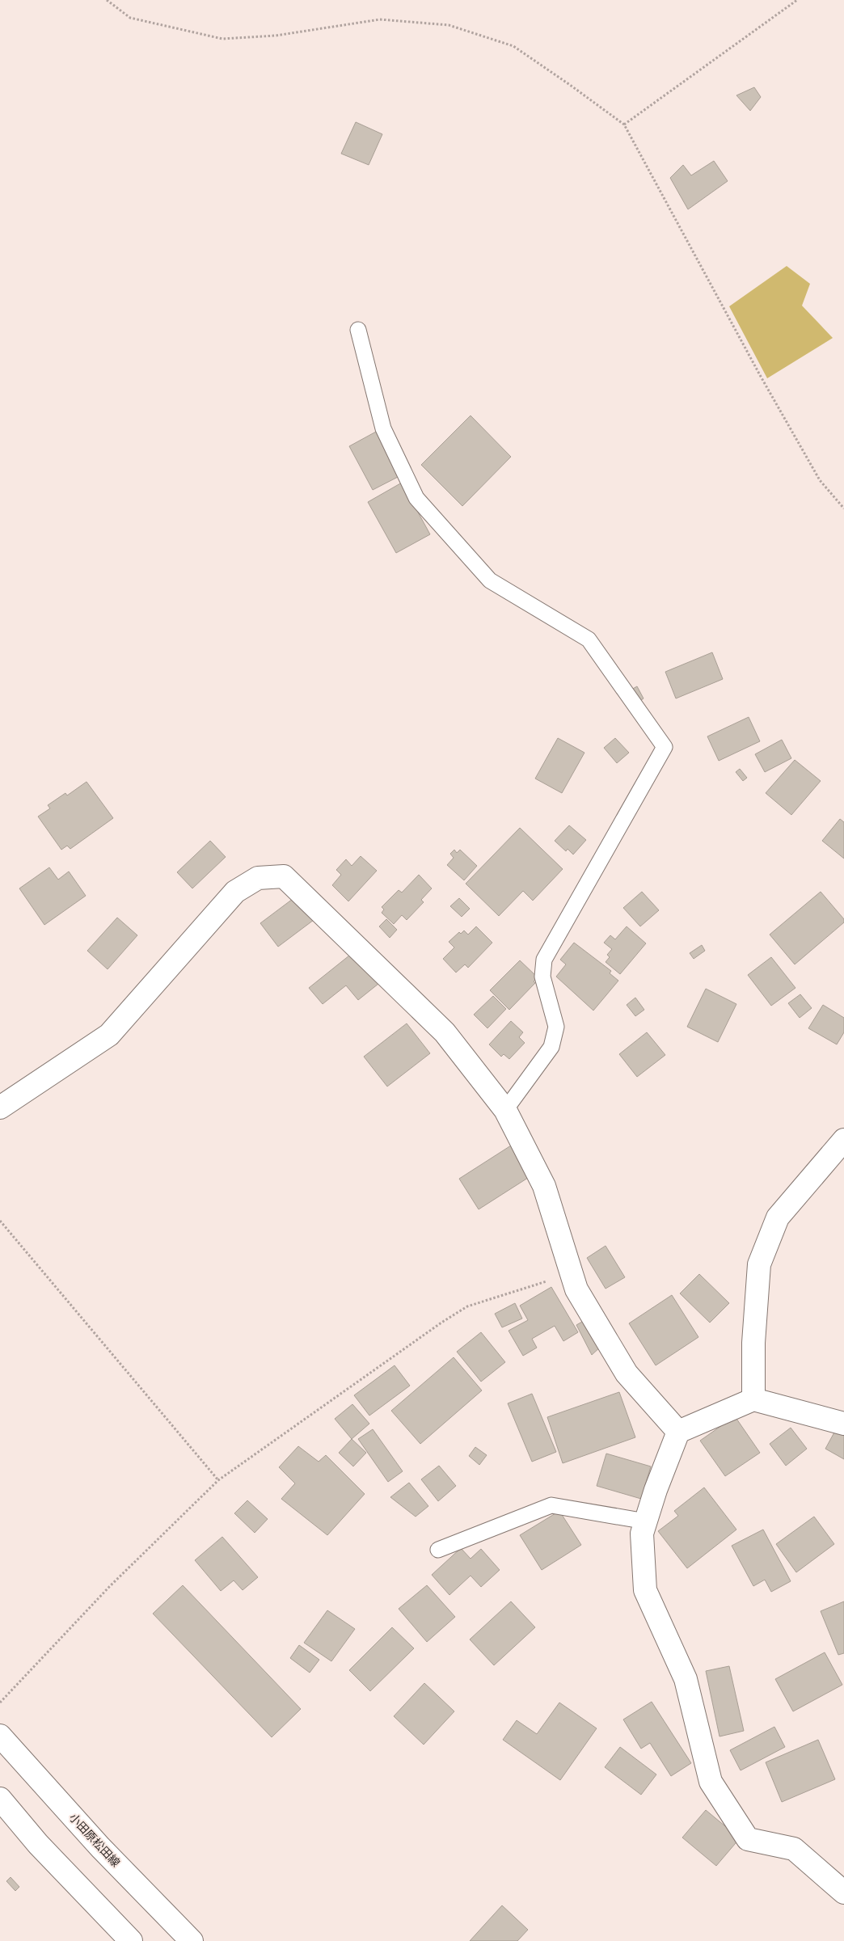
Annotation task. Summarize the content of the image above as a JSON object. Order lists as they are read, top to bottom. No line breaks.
{"streets":{"street":["小田原松田線"]}}
